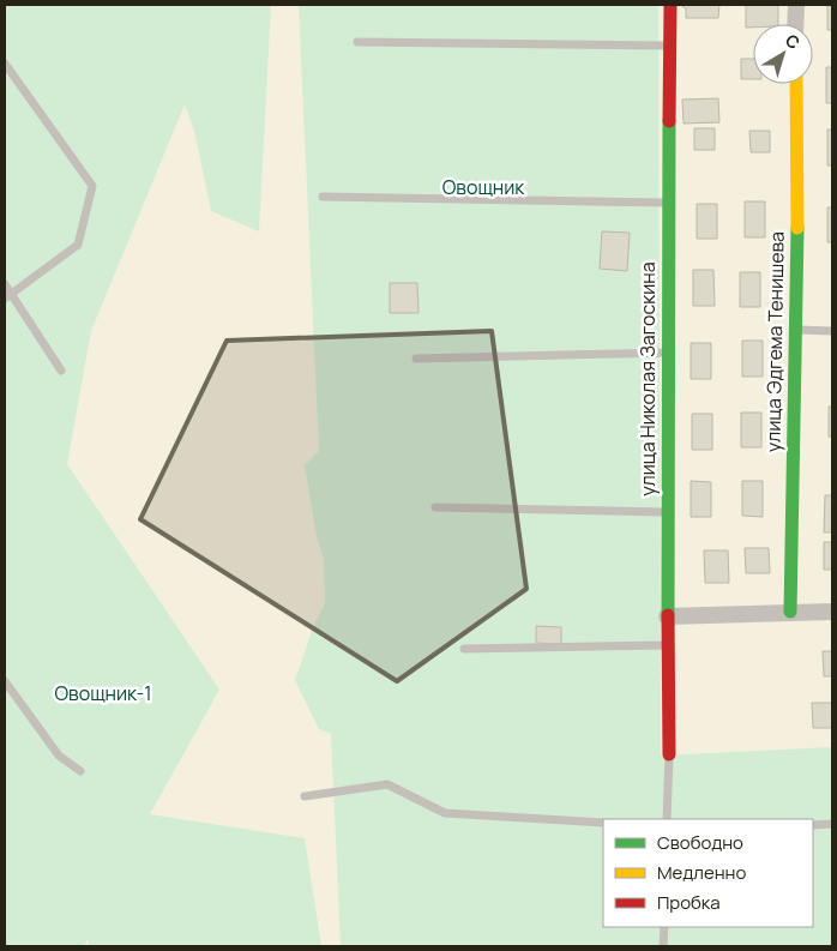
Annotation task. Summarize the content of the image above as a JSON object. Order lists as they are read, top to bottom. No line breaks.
{"streets":{"street":["улица Эдгема Тенишева","улица Николая Загоскина"]},"parks":["Овощник","Овощник-1"],"legend":["Свободно","Медленно","Пробка"],"north":"top right"}
